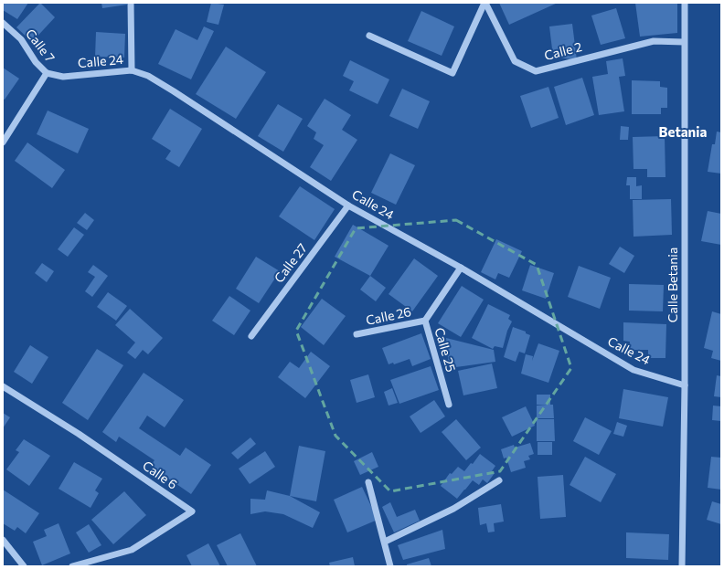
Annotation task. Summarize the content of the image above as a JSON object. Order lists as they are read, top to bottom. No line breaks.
{"streets":{"street":["Calle 7","Calle 2","Calle 24","Calle 27","Calle Betania","Calle 26","Calle 25","Calle 6"]},"crossings":[["Calle 7","Calle 24"],["Calle 2","Calle Betania"],["Calle 24","Calle 27"],["Calle 24","Calle Betania"],["Calle 24","Calle 25"],["Calle 26","Calle 25"]],"districts":["Betania"]}
